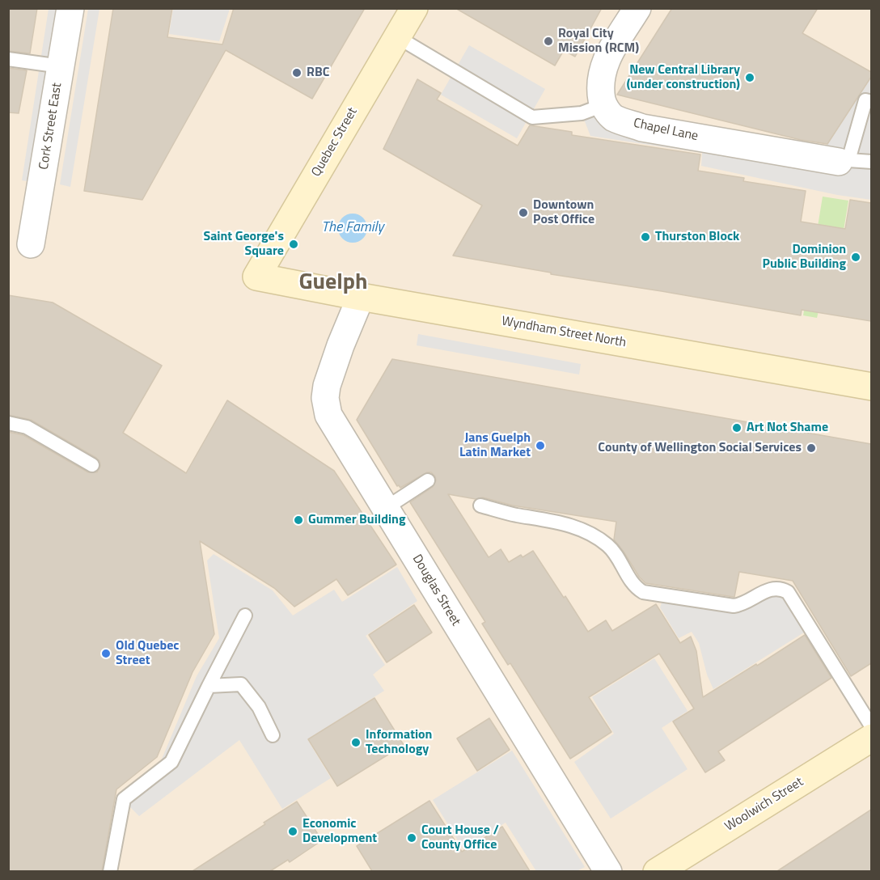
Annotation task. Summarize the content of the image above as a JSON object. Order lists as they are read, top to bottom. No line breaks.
{"streets":{"main road":["Quebec Street","Wyndham Street North","Woolwich Street"],"street":["Cork Street East","Chapel Lane","Douglas Street"]},"crossings":[["Quebec Street","Wyndham Street North"],["Wyndham Street North","Douglas Street"]],"districts":["Guelph"],"water":["The Family"],"places":["Royal City Mission (RCM)","RBC","New Central Library (under construction)","Downtown Post Office","Thurston Block","Saint George's Square","Dominion Public Building","Art Not Shame","Jans Guelph Latin Market","County of Wellington Social Services","Gummer Building","Old Quebec Street","Information Technology","Economic Development","Court House / County Office"]}
